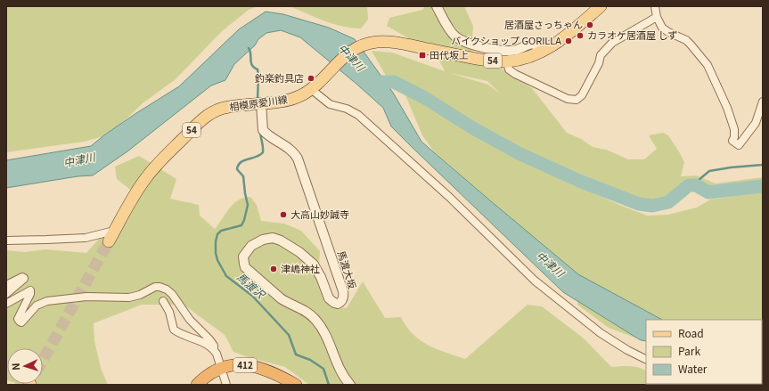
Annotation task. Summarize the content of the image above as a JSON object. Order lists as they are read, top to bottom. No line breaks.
{"streets":{"highway":["412"],"main road":["54","相模原愛川線"],"street":["馬渡大坂"]},"crossings":[["54","相模原愛川線"],["相模原愛川線","馬渡大坂"]],"water":["中津川","馬渡沢"],"places":{"other":["居酒屋さっちゃん","カラオケ居酒屋 しず","バイクショップ GORILLA","釣楽釣具店","大高山妙誠寺","津嶋神社"],"transit":["田代坂上"]},"legend":["Road","Park","Water"],"north":"left"}
